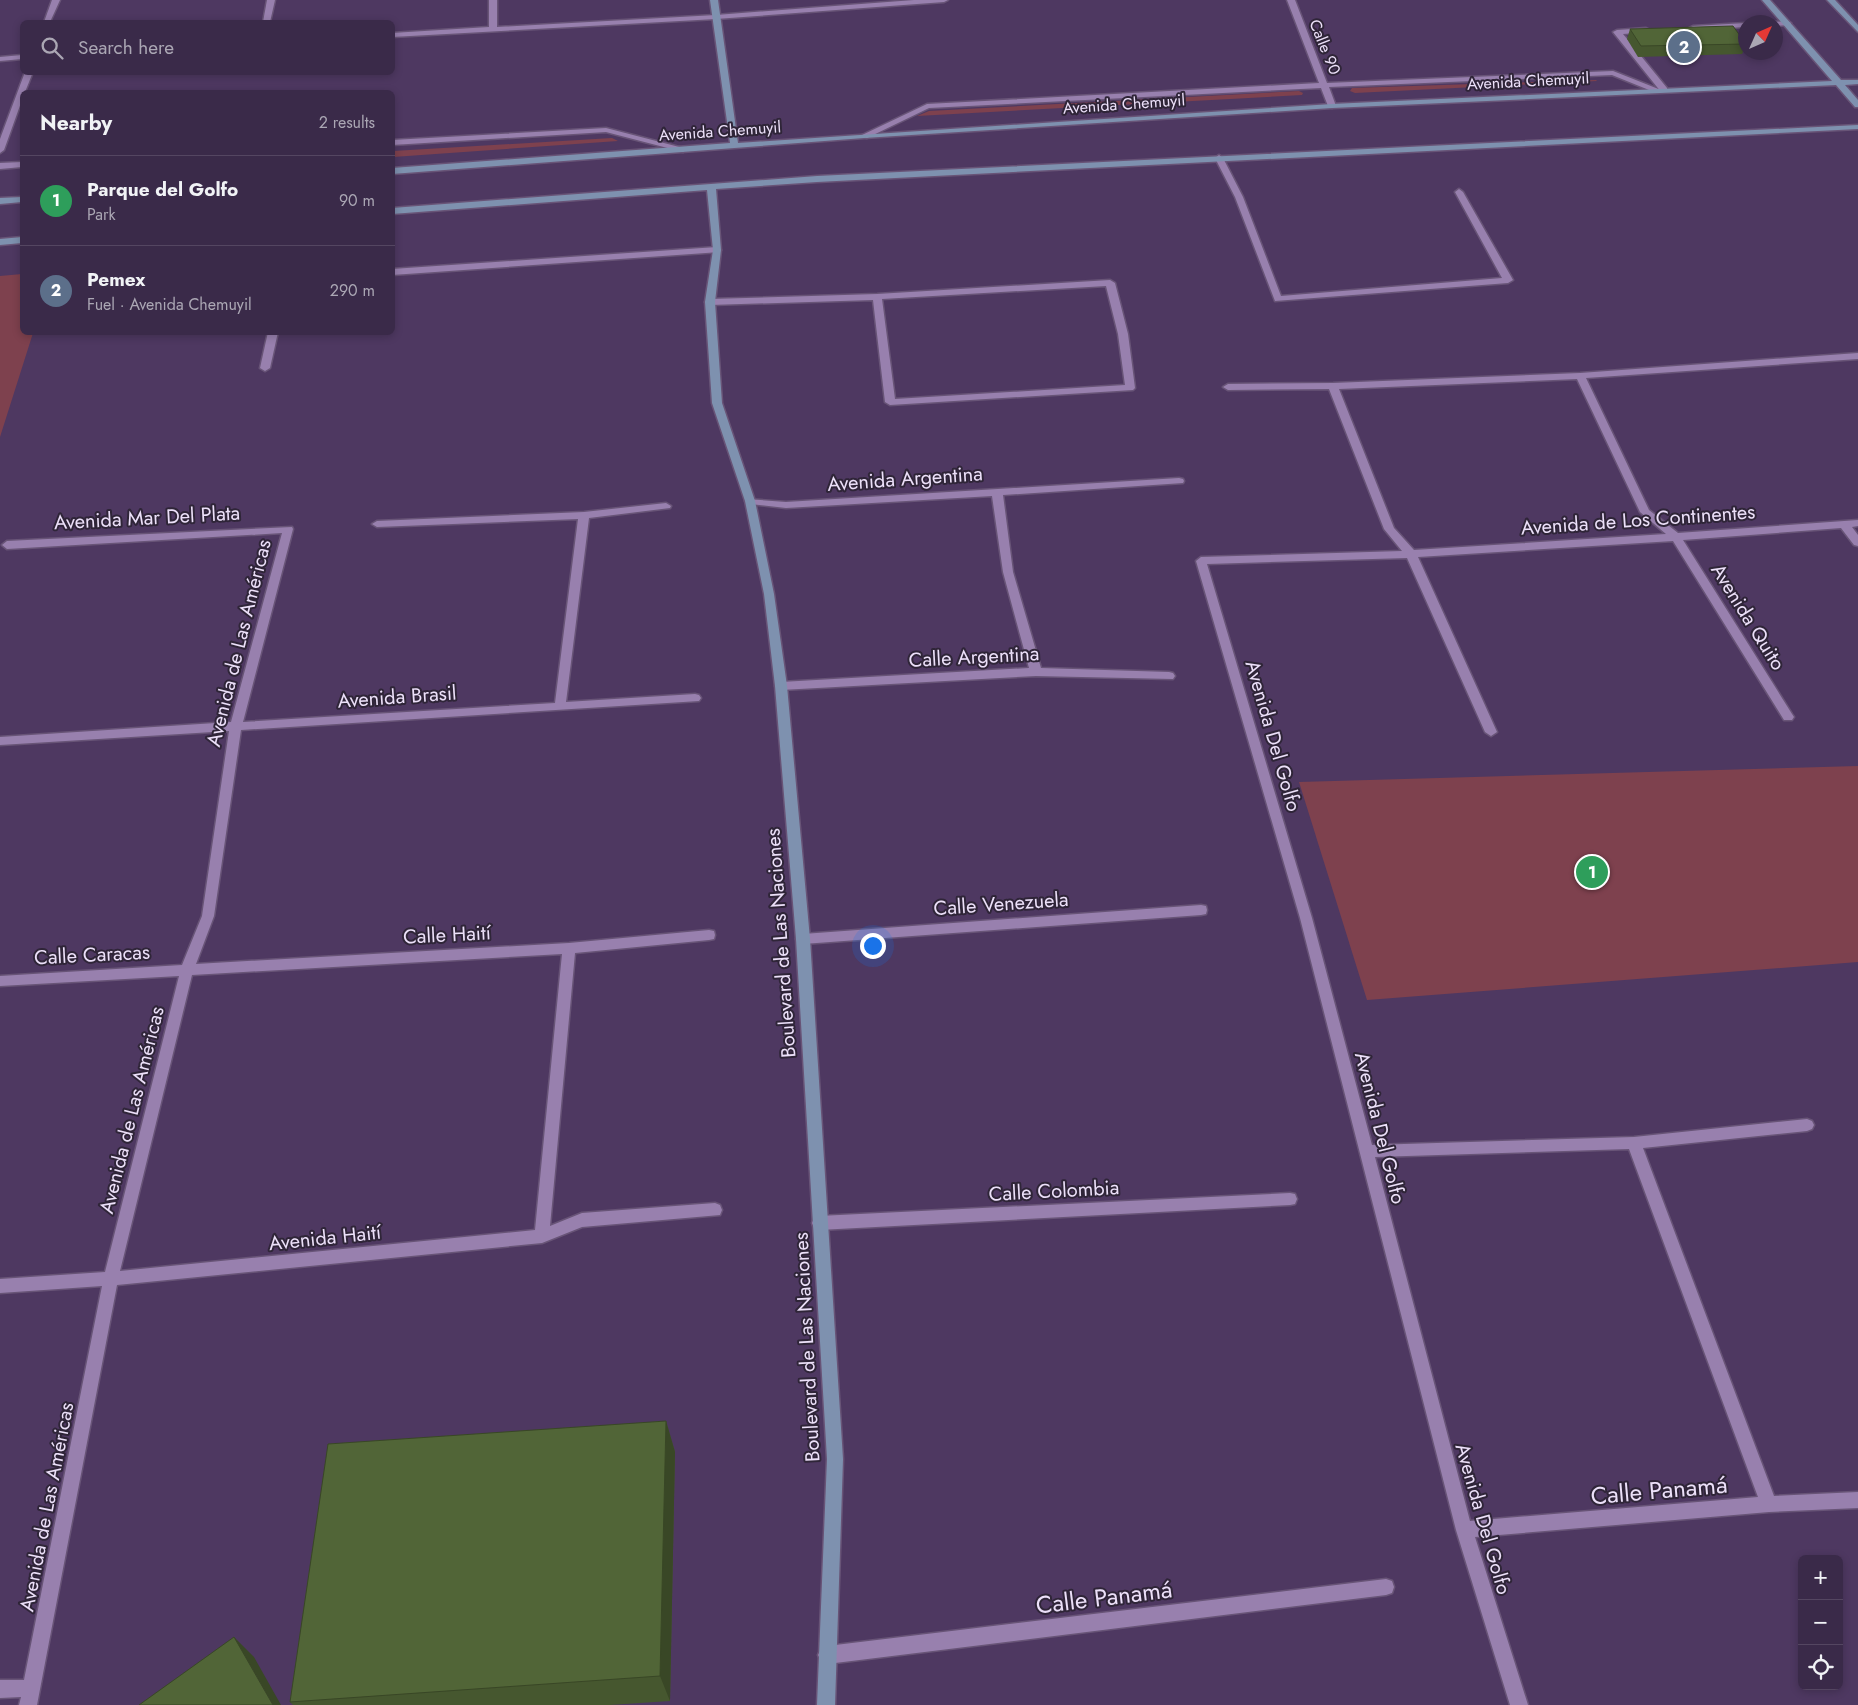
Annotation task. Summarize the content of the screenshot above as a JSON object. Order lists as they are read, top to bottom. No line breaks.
{"streets":{"main road":["Avenida Chemuyil","Boulevard de Las Naciones"],"street":["Calle 90","Avenida Argentina","Avenida Mar Del Plata","Avenida de Los Continentes","Avenida Quito","Avenida de Las Américas","Calle Argentina","Avenida Brasil","Avenida Del Golfo","Calle Venezuela","Calle Haití","Calle Caracas","Calle Colombia","Avenida Haití","Calle Panamá"]},"crossings":[["Calle 90","Avenida Chemuyil"],["Avenida Argentina","Calle Argentina"],["Avenida Argentina","Boulevard de Las Naciones"],["Avenida Mar Del Plata","Avenida de Las Américas"],["Avenida de Los Continentes","Avenida Quito"],["Avenida de Los Continentes","Avenida Del Golfo"],["Avenida de Las Américas","Avenida Brasil"],["Avenida de Las Américas","Calle Haití"],["Avenida de Las Américas","Calle Caracas"],["Avenida de Las Américas","Avenida Haití"],["Calle Argentina","Boulevard de Las Naciones"],["Avenida Del Golfo","Calle Panamá"],["Calle Venezuela","Boulevard de Las Naciones"],["Calle Haití","Calle Caracas"],["Boulevard de Las Naciones","Calle Colombia"],["Boulevard de Las Naciones","Calle Panamá"]],"north":"top right","page":{"search":"Search here","pins":["2","1"],"heading":["Nearby","2 results"],"list":[{"mark":"1","name":"Parque del Golfo","note":"Park","value":"90 m"},{"mark":"2","name":"Pemex","note":"Fuel · Avenida Chemuyil","value":"290 m"}],"map_buttons":["+","−"]}}
